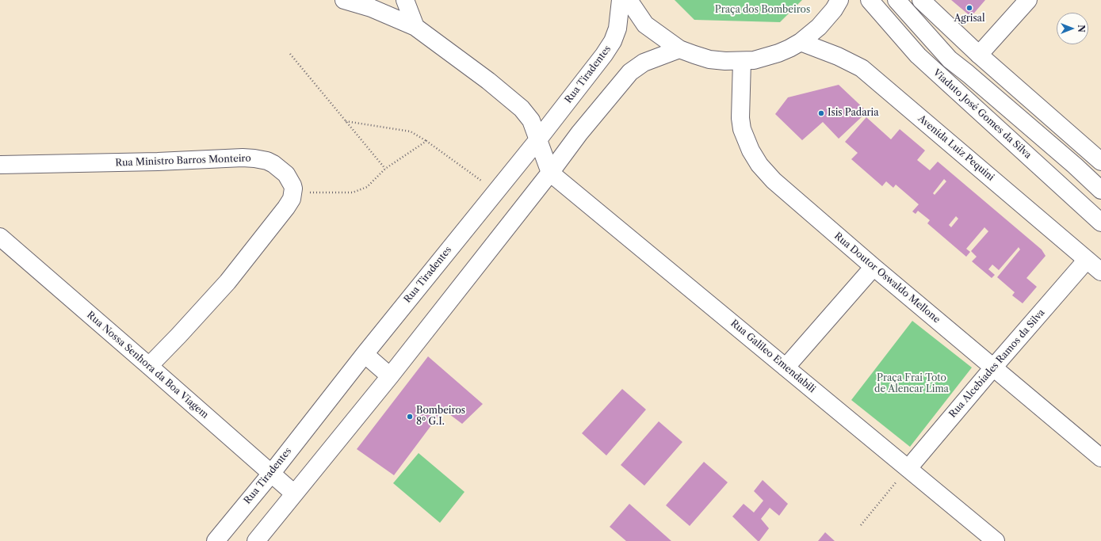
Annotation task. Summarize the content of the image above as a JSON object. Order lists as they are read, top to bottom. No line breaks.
{"streets":{"street":["Rua Tiradentes","Viaduto José Gomes da Silva","Avenida Luiz Pequini","Rua Ministro Barros Monteiro","Rua Doutor Oswaldo Mellone","Rua Galileo Emendabili","Rua Alcebíades Ramos da Silva","Rua Nossa Senhora da Boa Viagem"]},"crossings":[["Rua Tiradentes","Rua Nossa Senhora da Boa Viagem"],["Avenida Luiz Pequini","Rua Alcebíades Ramos da Silva"],["Rua Doutor Oswaldo Mellone","Rua Alcebíades Ramos da Silva"],["Rua Galileo Emendabili","Rua Alcebíades Ramos da Silva"]],"parks":["Praça dos Bombeiros","Praça Frai Toto de Alencar Lima"],"places":["Agrisal","Isis Padaria","Bombeiros 8º G.I."],"north":"right"}
